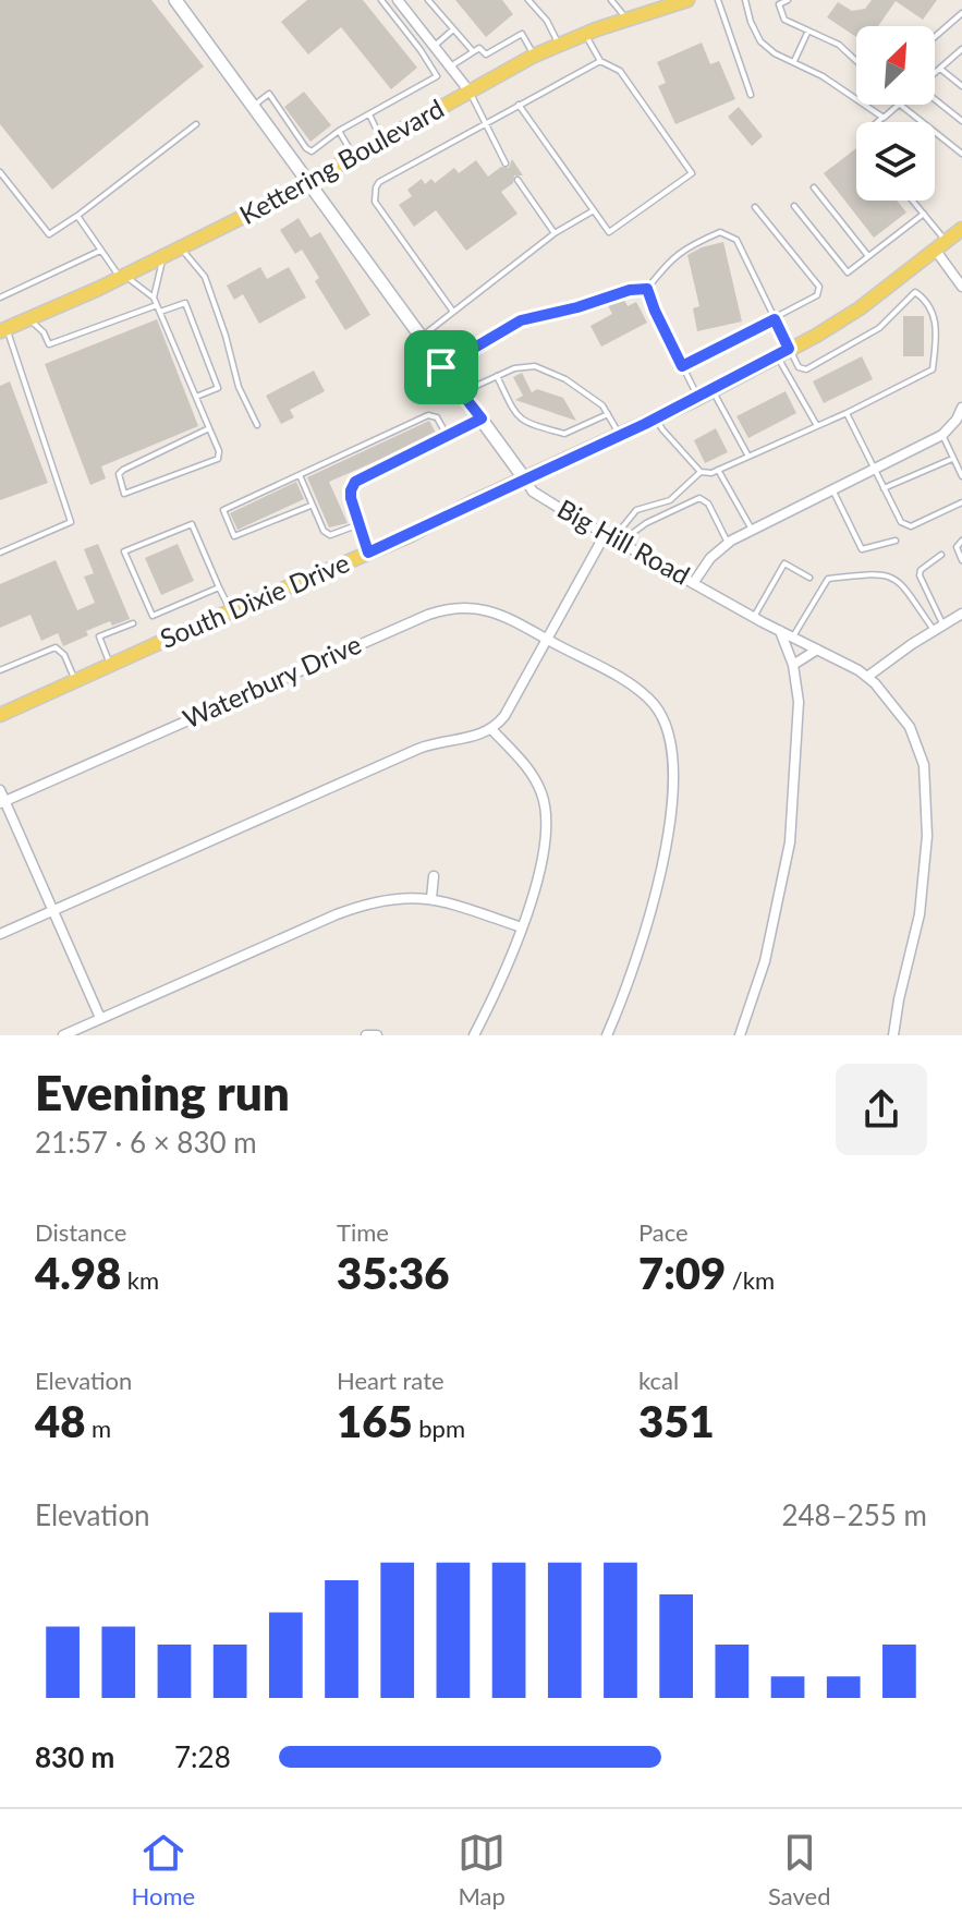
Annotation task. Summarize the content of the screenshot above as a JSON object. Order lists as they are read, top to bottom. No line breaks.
{"streets":{"main road":["Kettering Boulevard","South Dixie Drive"],"street":["Big Hill Road","Waterbury Drive"]},"crossings":[["Kettering Boulevard","Big Hill Road"],["Big Hill Road","South Dixie Drive"]],"north":"top right","page":{"heading":["Evening run","21:57 · 6 × 830 m"],"stats":[["Distance","4.98 km"],["Time","35:36"],["Pace","7:09 /km"],["Elevation","48 m"],["Heart rate","165 bpm"],["kcal","351"]],"chart":["Elevation","248–255 m"],"list":[{"name":"830 m","note":"7:28"}],"tabs":["Home","Map","Saved"]}}
